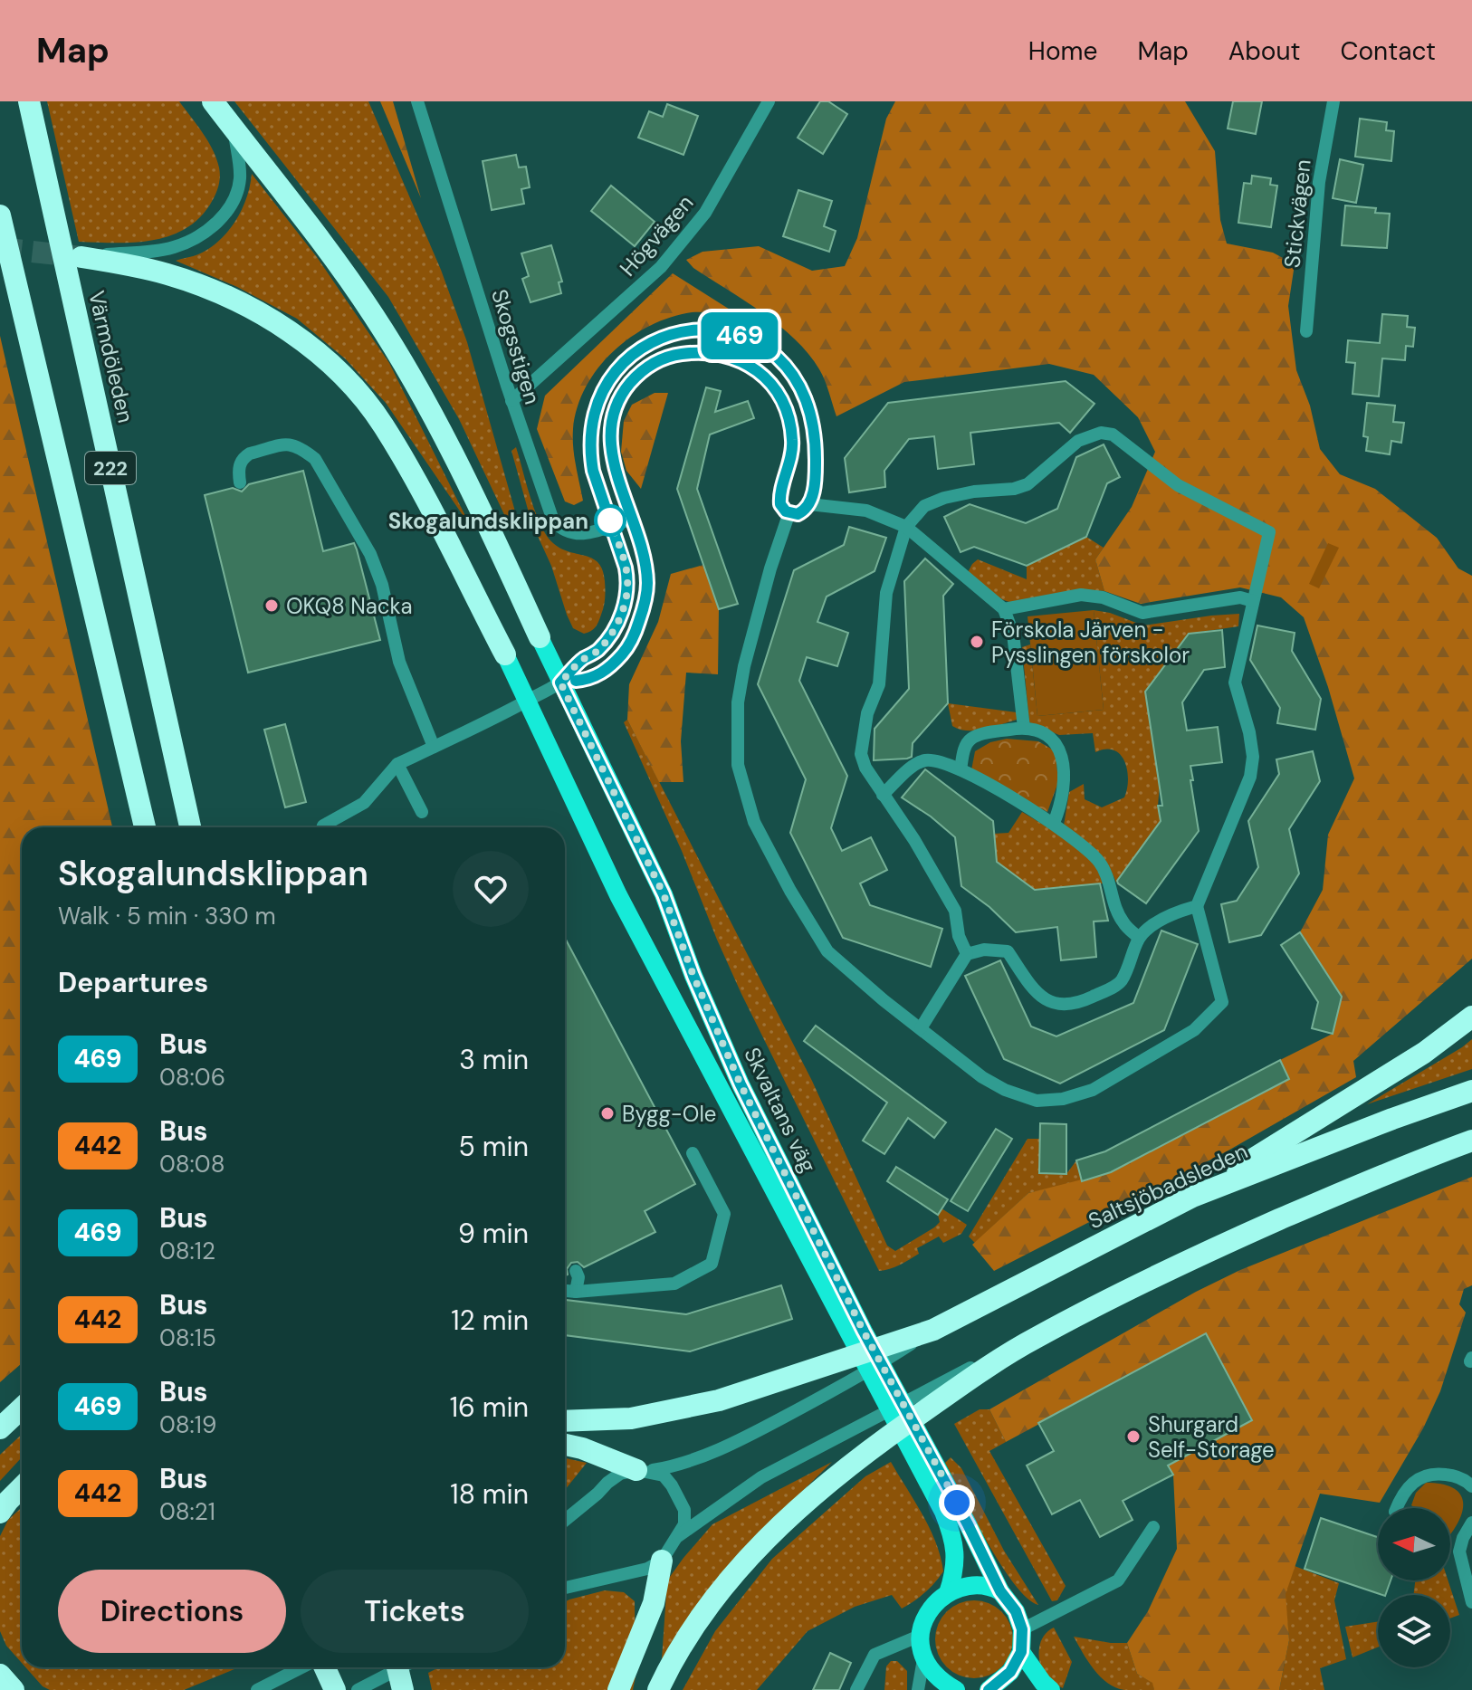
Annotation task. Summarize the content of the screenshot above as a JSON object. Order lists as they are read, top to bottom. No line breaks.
{"streets":{"highway":["Värmdöleden","222","Saltsjöbadsleden"],"main road":["Skvaltans väg"],"street":["Stickvägen","Högvägen","Skogsstigen"]},"crossings":[["Högvägen","Skogsstigen"]],"places":["Skogalundsklippan","OKQ8 Nacka","Förskola Järven - Pysslingen förskolor","Bygg-Ole","Shurgard Self-Storage"],"lines":["bus line 469"],"north":"left","page":{"header":"Map","nav":["Home","Map","About","Contact"],"on_map":"469","heading":[["Skogalundsklippan","Walk · 5 min · 330 m"],"Departures"],"list":[{"mark":"469","name":"Bus","note":"08:06","value":"3 min"},{"mark":"442","name":"Bus","note":"08:08","value":"5 min"},{"mark":"469","name":"Bus","note":"08:12","value":"9 min"},{"mark":"442","name":"Bus","note":"08:15","value":"12 min"},{"mark":"469","name":"Bus","note":"08:19","value":"16 min"},{"mark":"442","name":"Bus","note":"08:21","value":"18 min"}],"buttons":["Directions","Tickets"]}}
